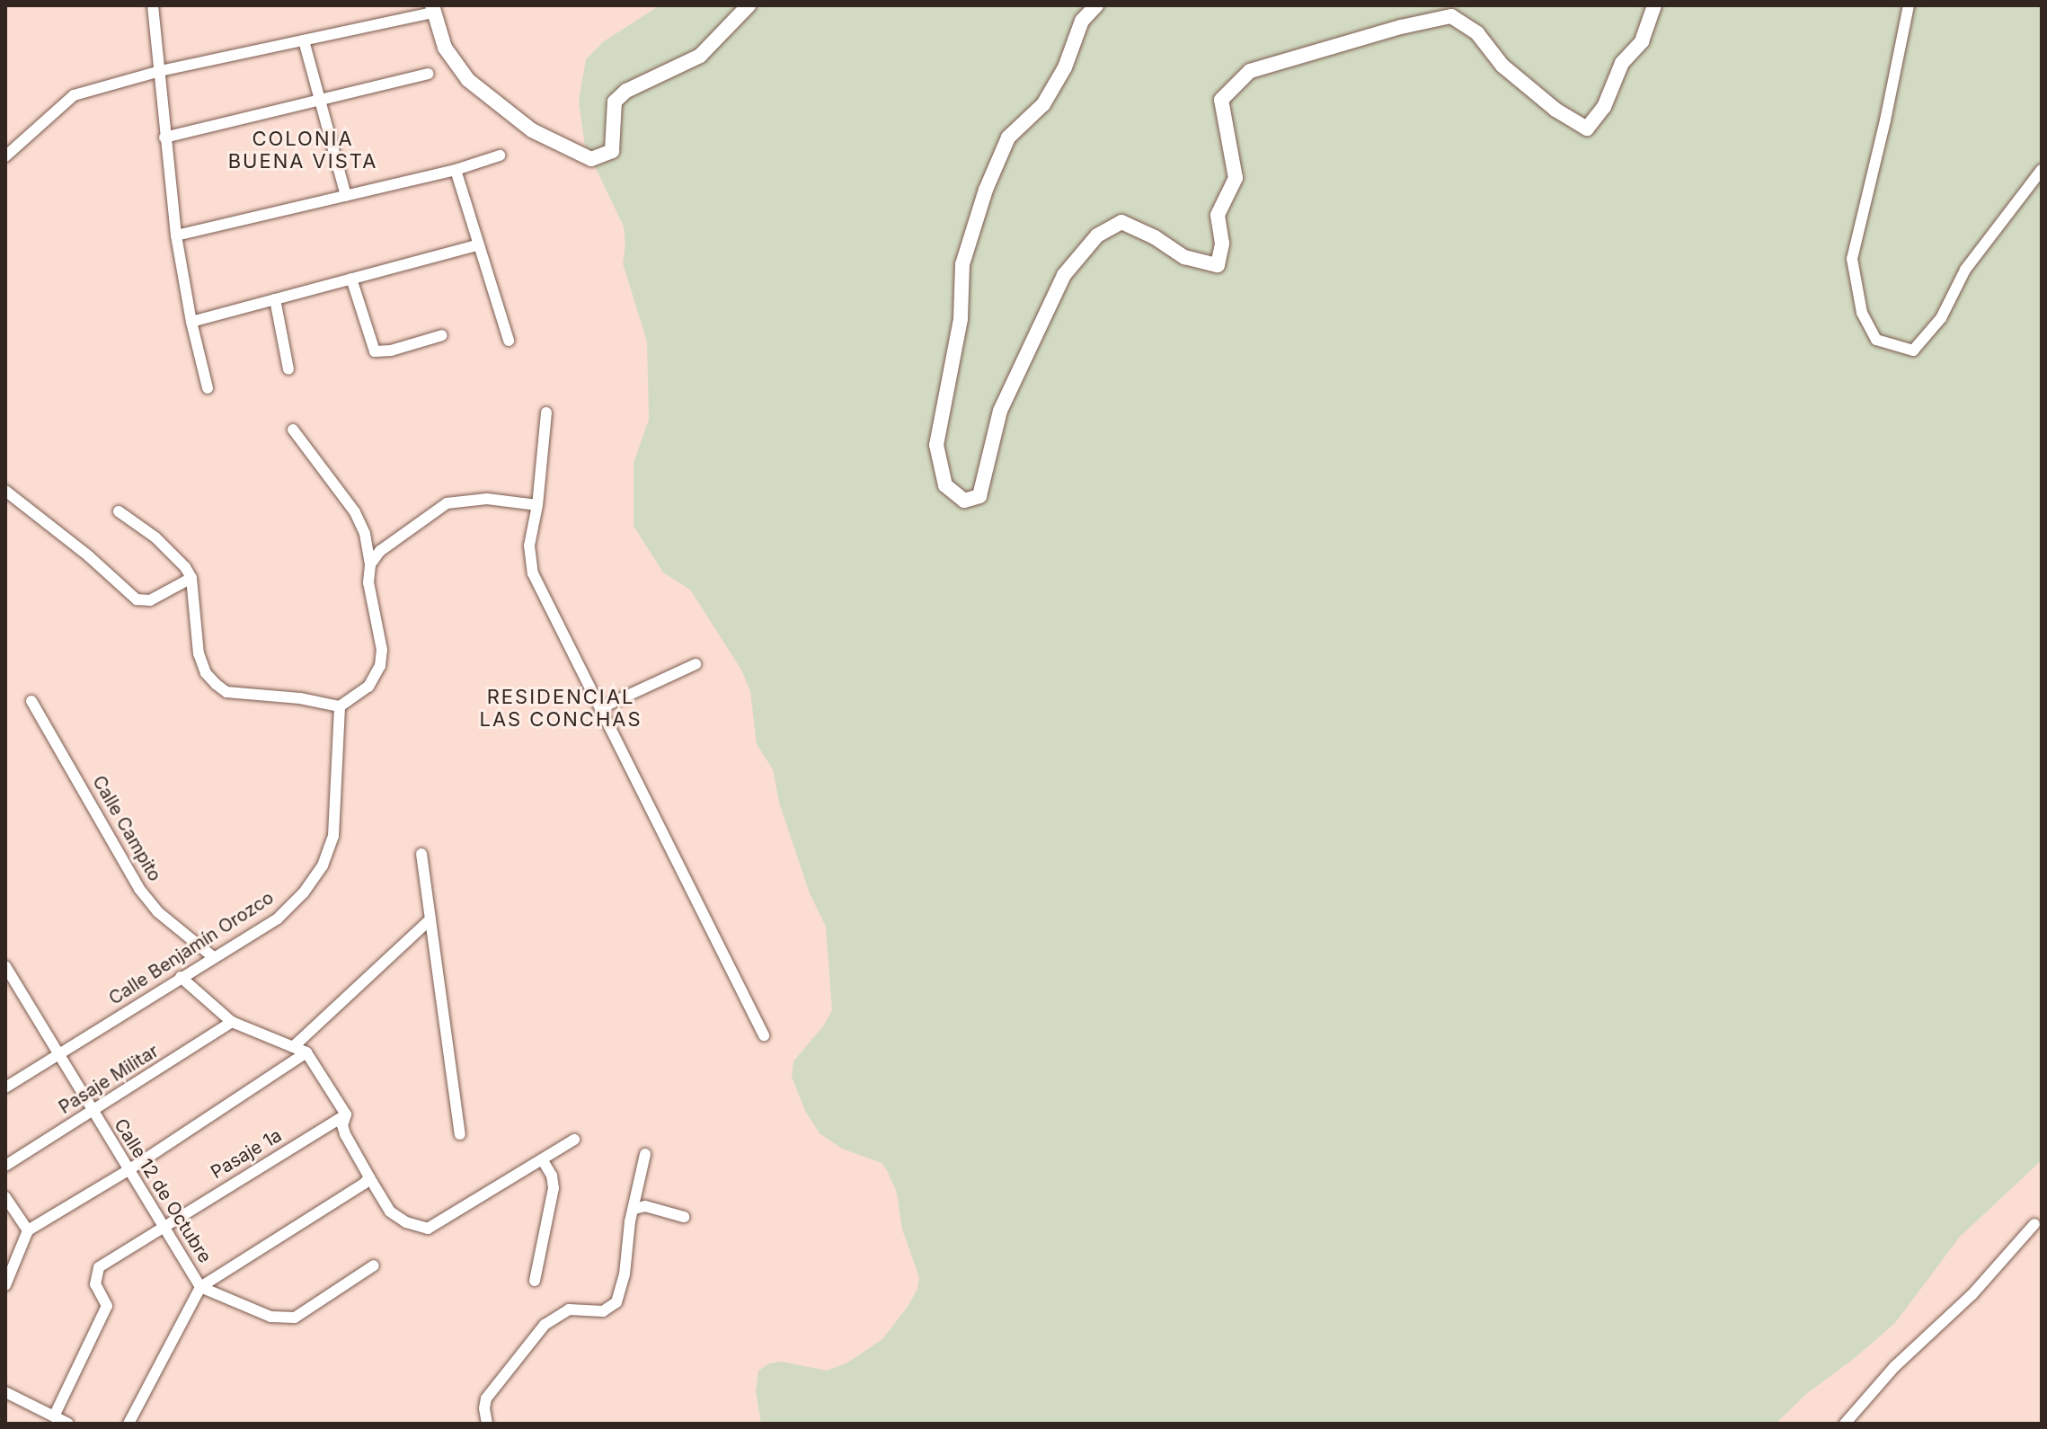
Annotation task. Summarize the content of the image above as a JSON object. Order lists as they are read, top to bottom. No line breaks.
{"streets":{"street":["Calle Campito","Calle Benjamín Orozco","Pasaje Militar","Pasaje 1a","Calle 12 de Octubre"]},"crossings":[["Calle Campito","Calle Benjamín Orozco"],["Calle Benjamín Orozco","Calle 12 de Octubre"],["Pasaje Militar","Calle 12 de Octubre"],["Pasaje 1a","Calle 12 de Octubre"]],"districts":["COLONIA BUENA VISTA","RESIDENCIAL LAS CONCHAS"]}
